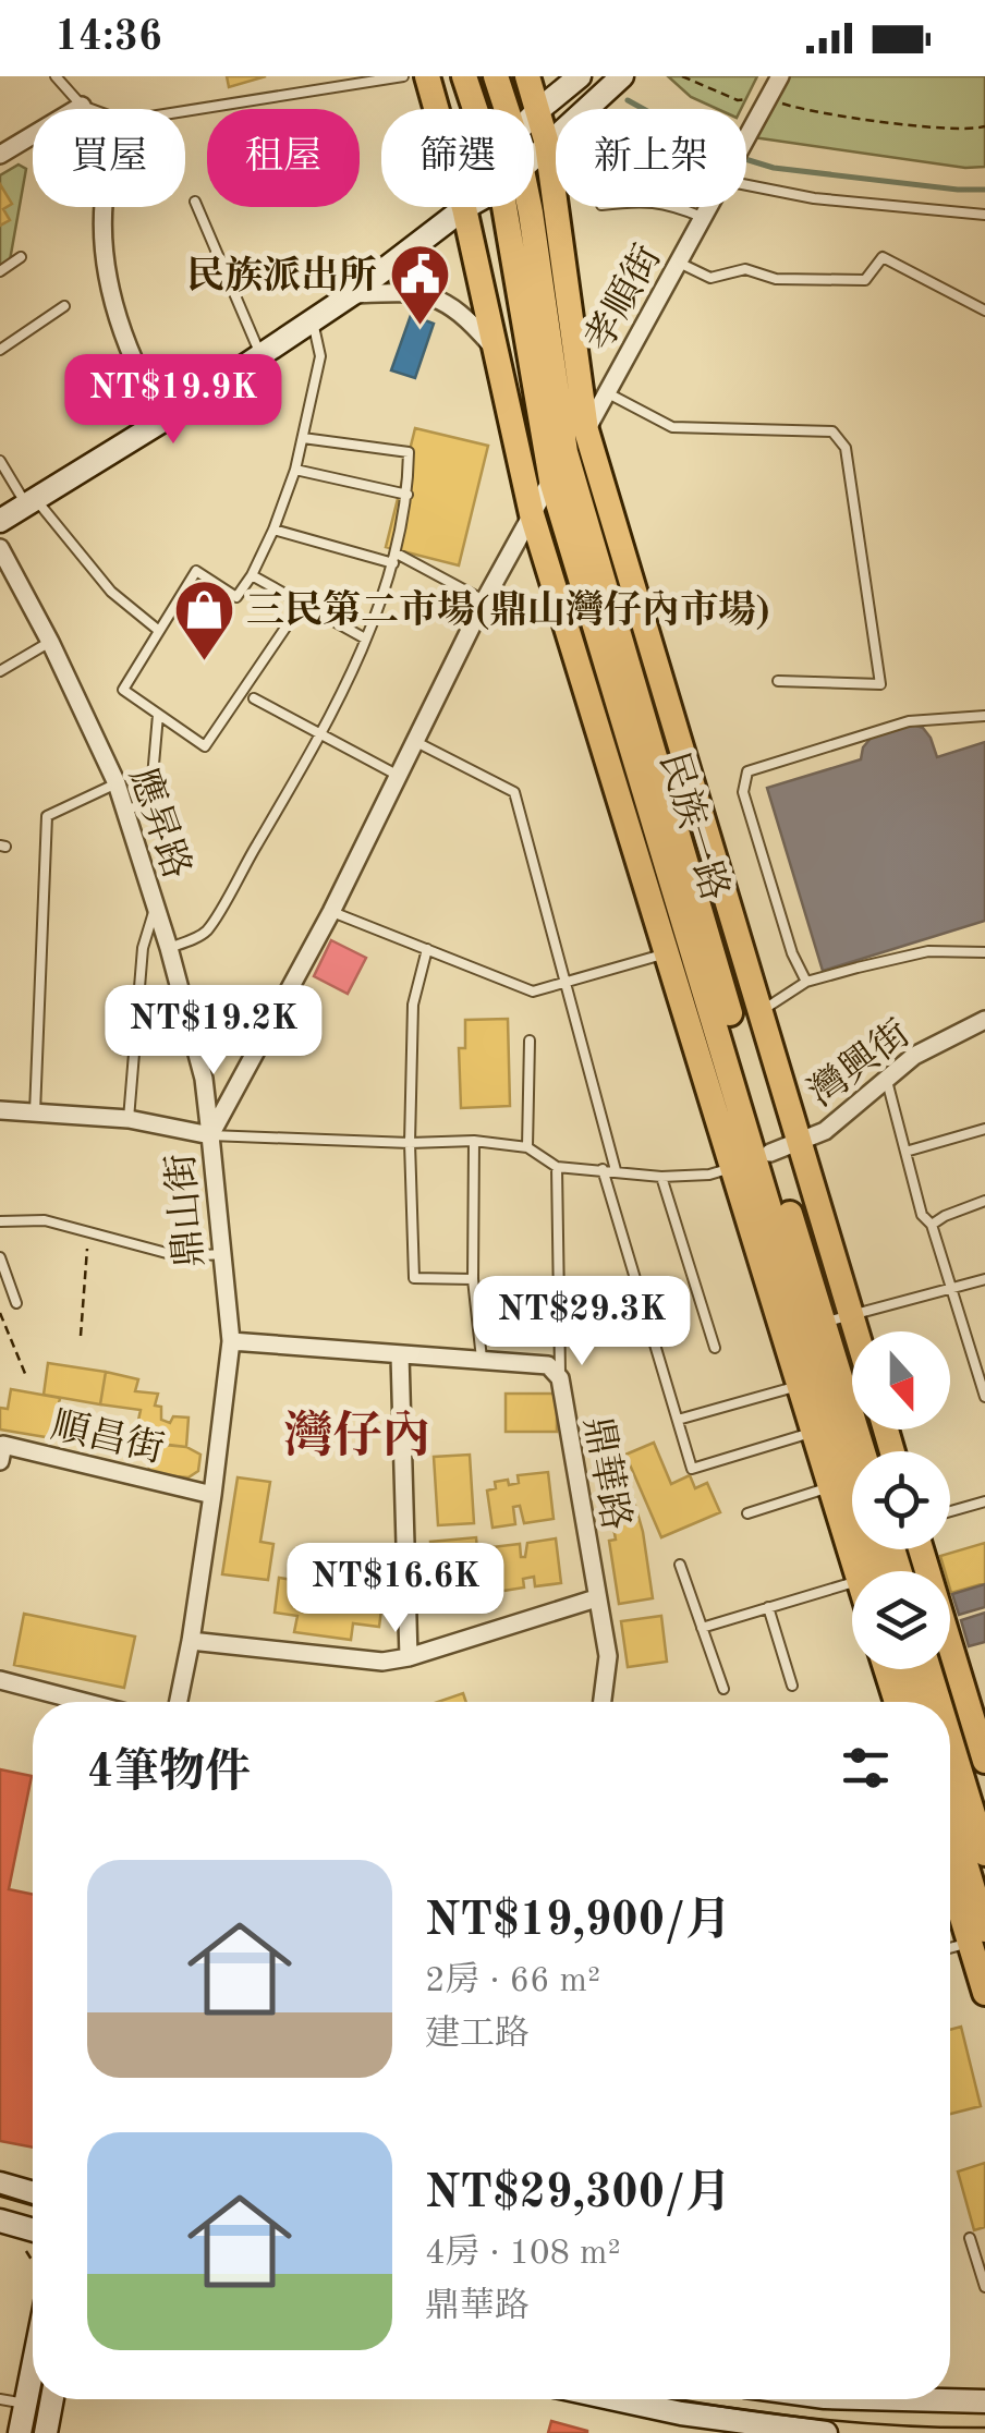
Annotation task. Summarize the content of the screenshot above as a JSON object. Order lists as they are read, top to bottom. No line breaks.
{"streets":{"main road":["民族一路"],"street":["孝順街","應昇路","灣興街","鼎山街","順昌街","鼎華路"]},"crossings":[["孝順街","民族一路"],["孝順街","鼎山街"],["應昇路","鼎山街"],["民族一路","灣興街"],["民族一路","鼎山街"],["鼎山街","順昌街"],["鼎山街","鼎華路"]],"districts":["灣仔內"],"places":{"public building":["民族派出所"],"shop":["三民第二市場(鼎山灣仔內市場)"]},"north":"bottom","page":{"status":"14:36","chip":["買屋","租屋","篩選","新上架"],"price":["NT$19.9K","NT$19.2K","NT$29.3K","NT$16.6K"],"heading":"4筆物件","list":[{"name":"NT$19,900/月","note":"2房 · 66 m² · 建工路"},{"name":"NT$29,300/月","note":"4房 · 108 m² · 鼎華路"}]}}
